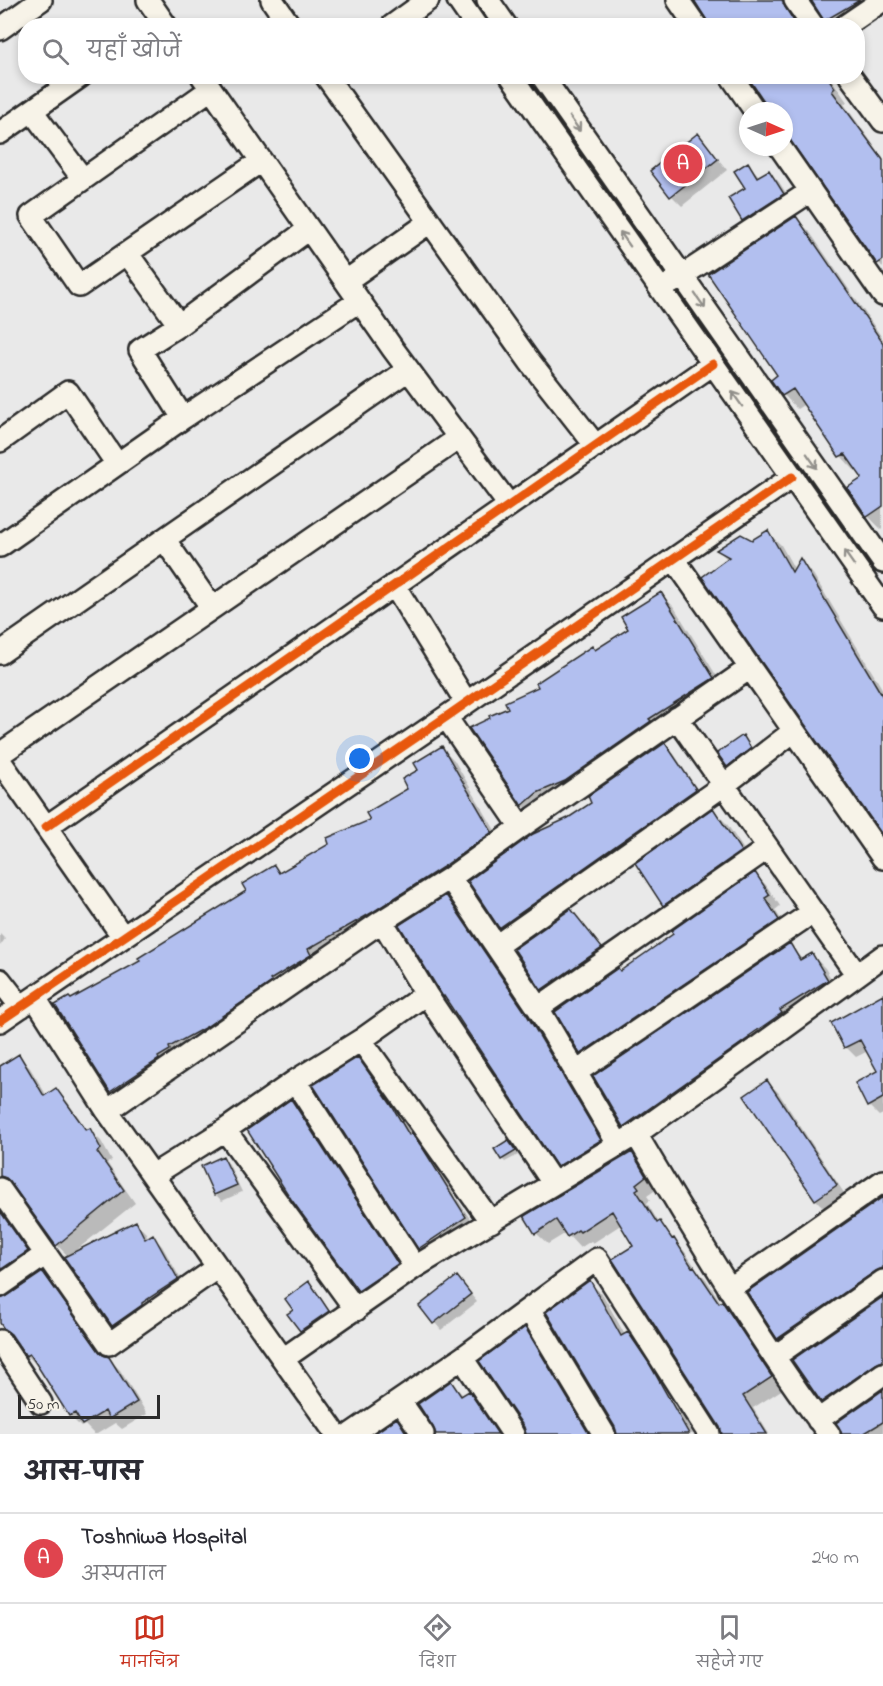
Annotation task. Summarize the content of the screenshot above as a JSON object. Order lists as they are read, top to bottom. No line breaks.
{"scale_bar":"50 m","north":"right","page":{"search":"यहाँ खोजें","pins":"A","scale":"50 m","heading":"आस-पास","list":[{"mark":"A","name":"Toshniwa Hospital","note":"अस्पताल","value":"240 m"}],"nav":["मानचित्र","दिशा","सहेजे गए"]}}
